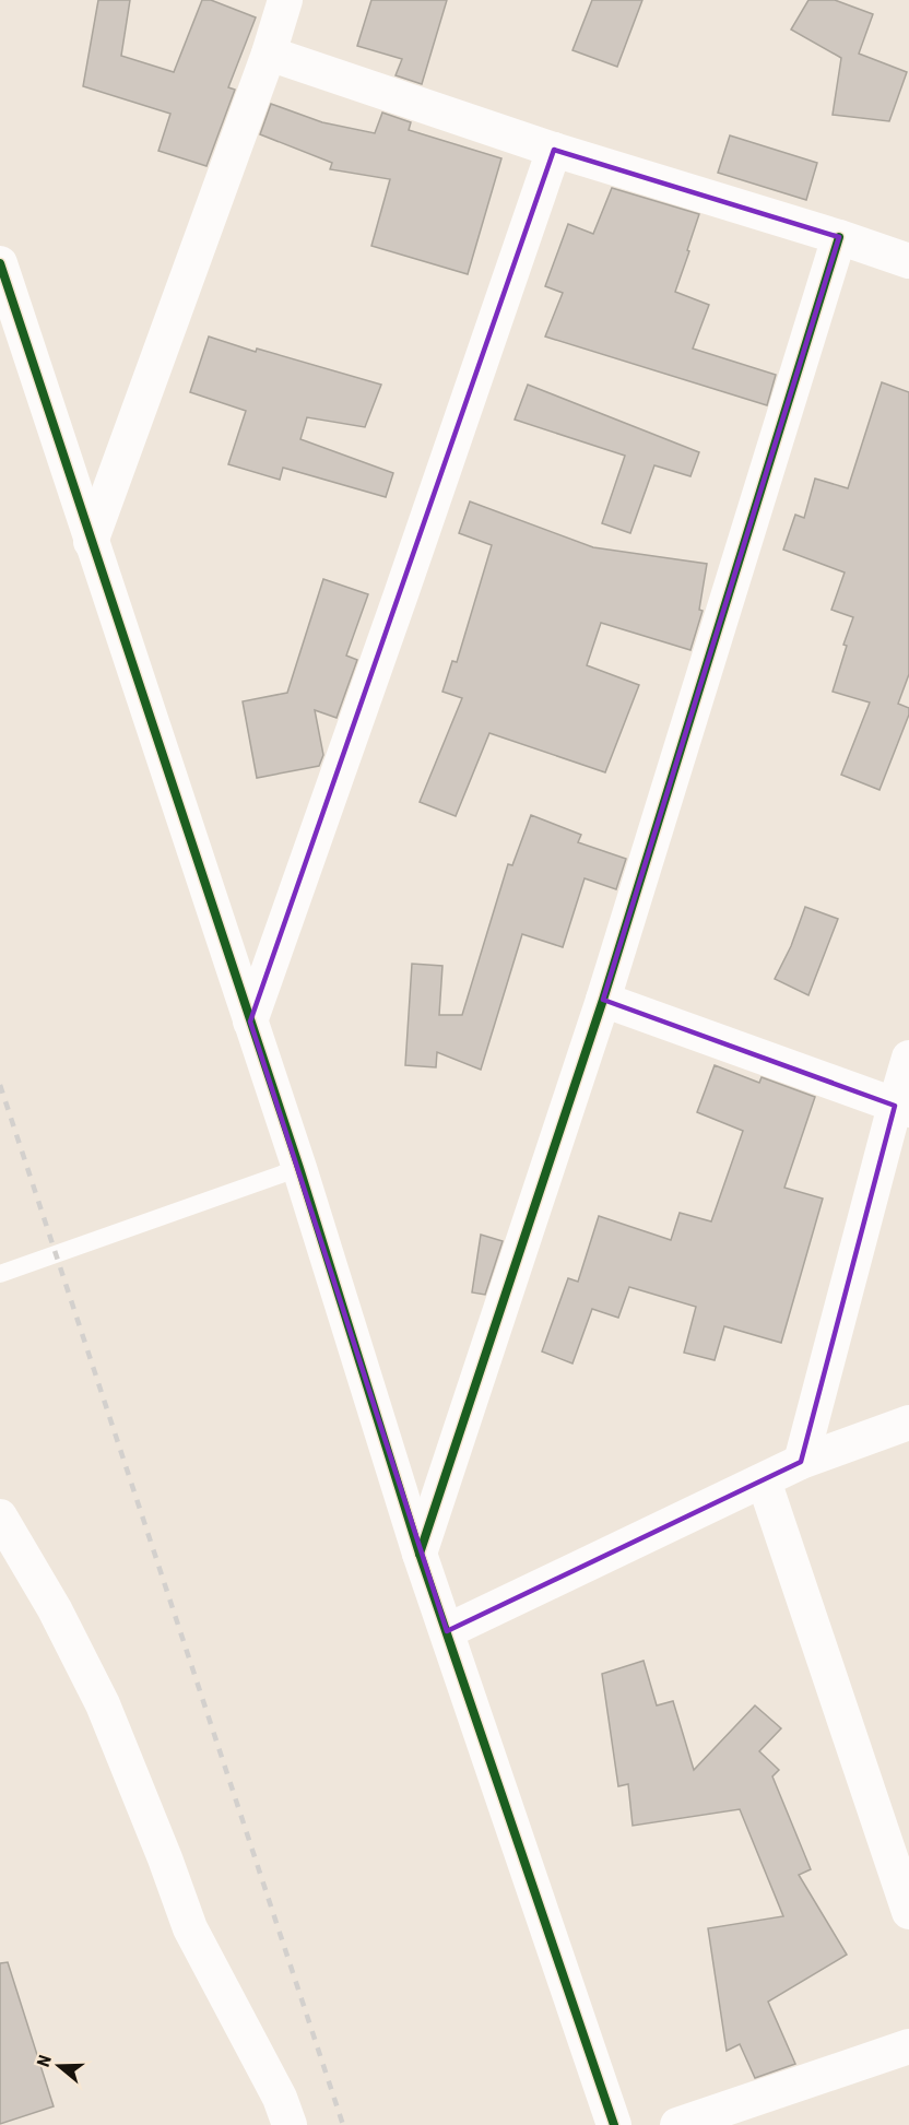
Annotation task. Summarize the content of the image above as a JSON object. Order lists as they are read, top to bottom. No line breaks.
{"north":"left"}
